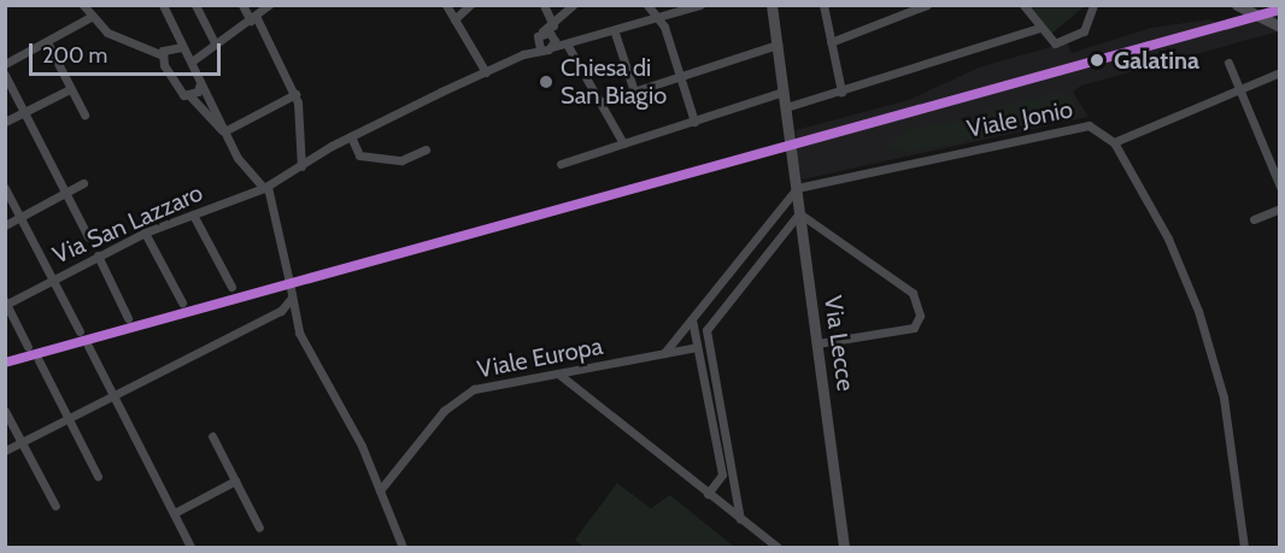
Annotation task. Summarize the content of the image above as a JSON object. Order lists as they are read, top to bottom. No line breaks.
{"streets":{"main road":["Via Lecce"],"street":["Viale Jonio","Via San Lazzaro","Viale Europa"]},"crossings":[["Viale Jonio","Via Lecce"]],"places":["Galatina","Chiesa di San Biagio"],"scale_bar":"200 m"}
